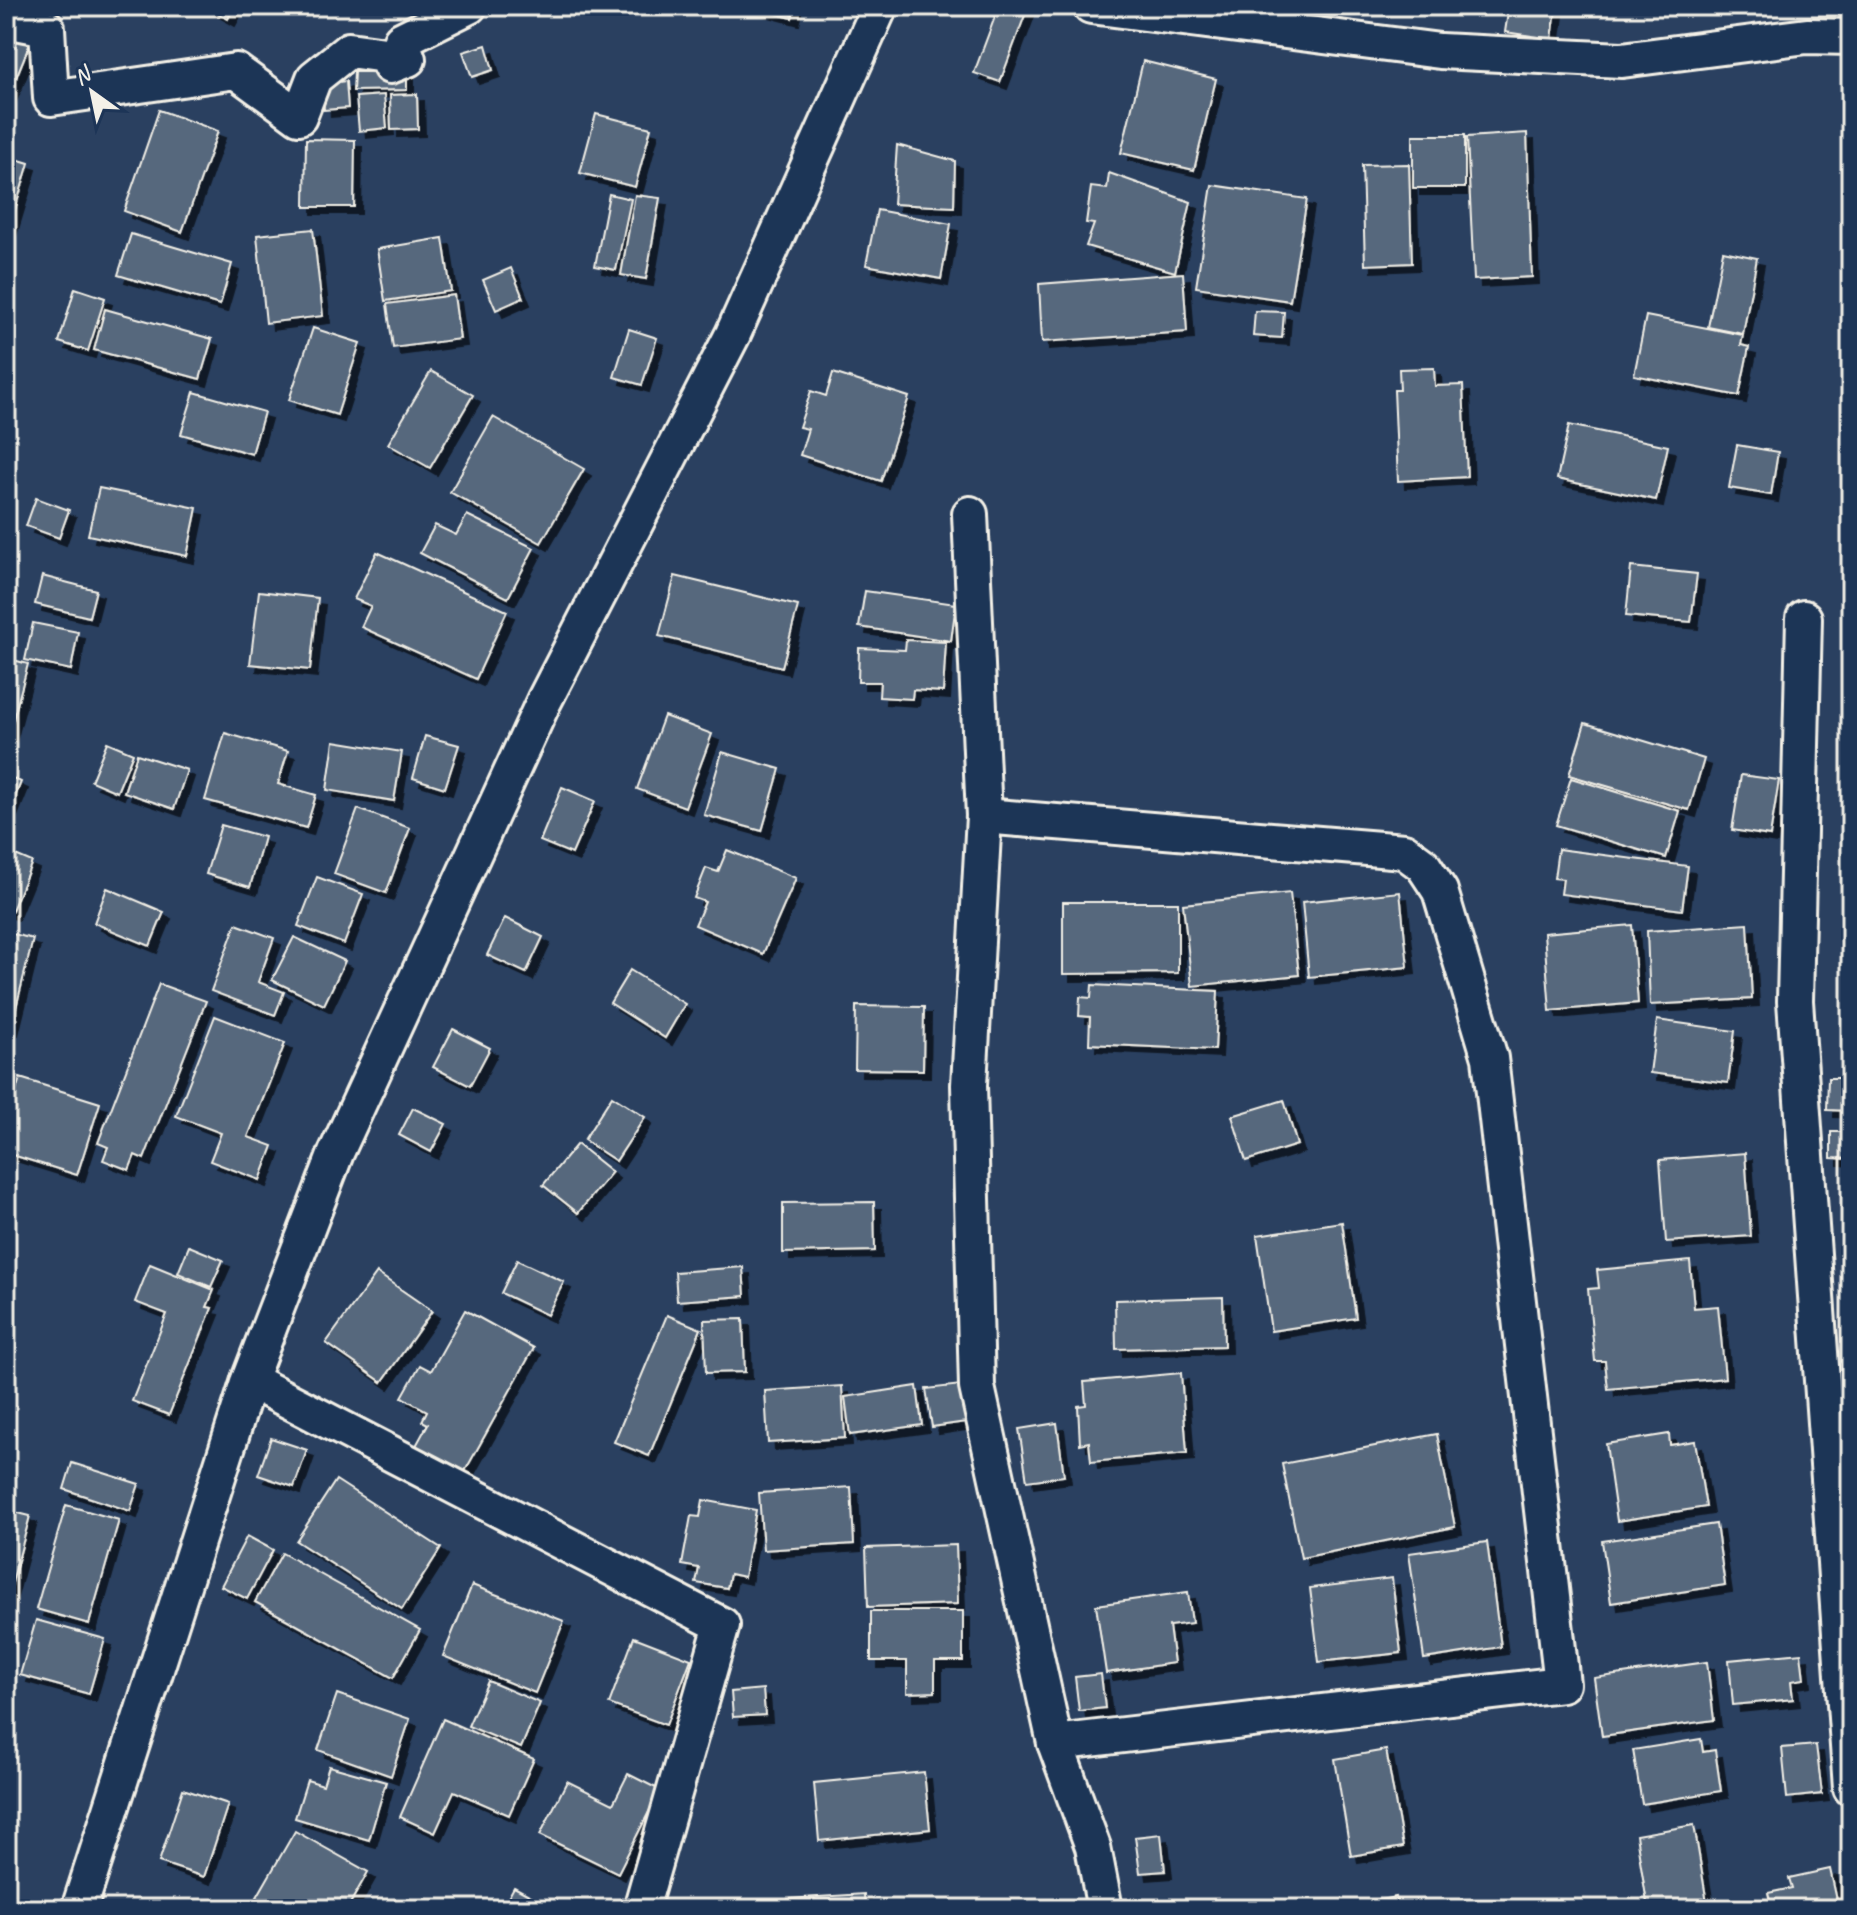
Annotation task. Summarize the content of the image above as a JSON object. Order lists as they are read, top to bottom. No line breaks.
{"north":"top left"}
